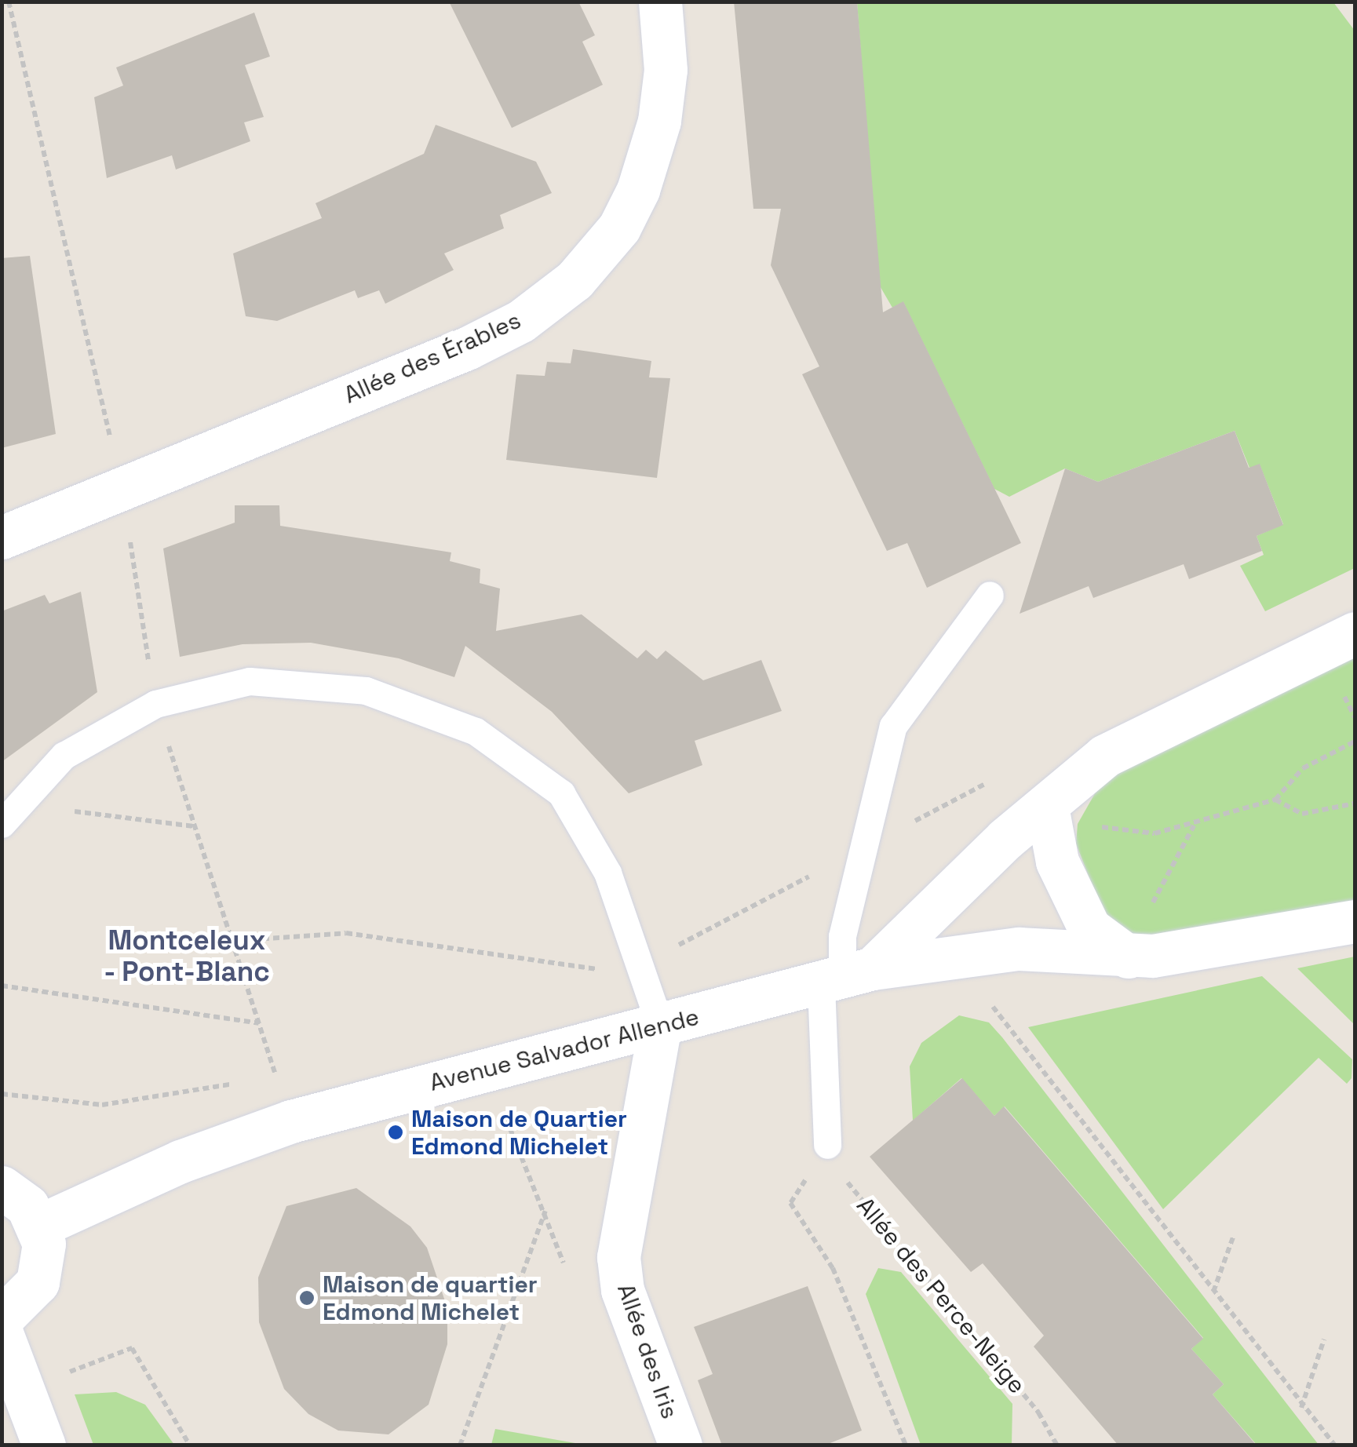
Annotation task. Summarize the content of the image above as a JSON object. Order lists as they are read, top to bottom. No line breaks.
{"streets":{"street":["Allée des Érables","Avenue Salvador Allende","Allée des Iris"],"path":["Allée des Perce-Neige"]},"crossings":[["Avenue Salvador Allende","Allée des Iris"]],"districts":["Montceleux - Pont-Blanc"],"places":["Maison de Quartier Edmond Michelet","Maison de quartier Edmond Michelet"]}
